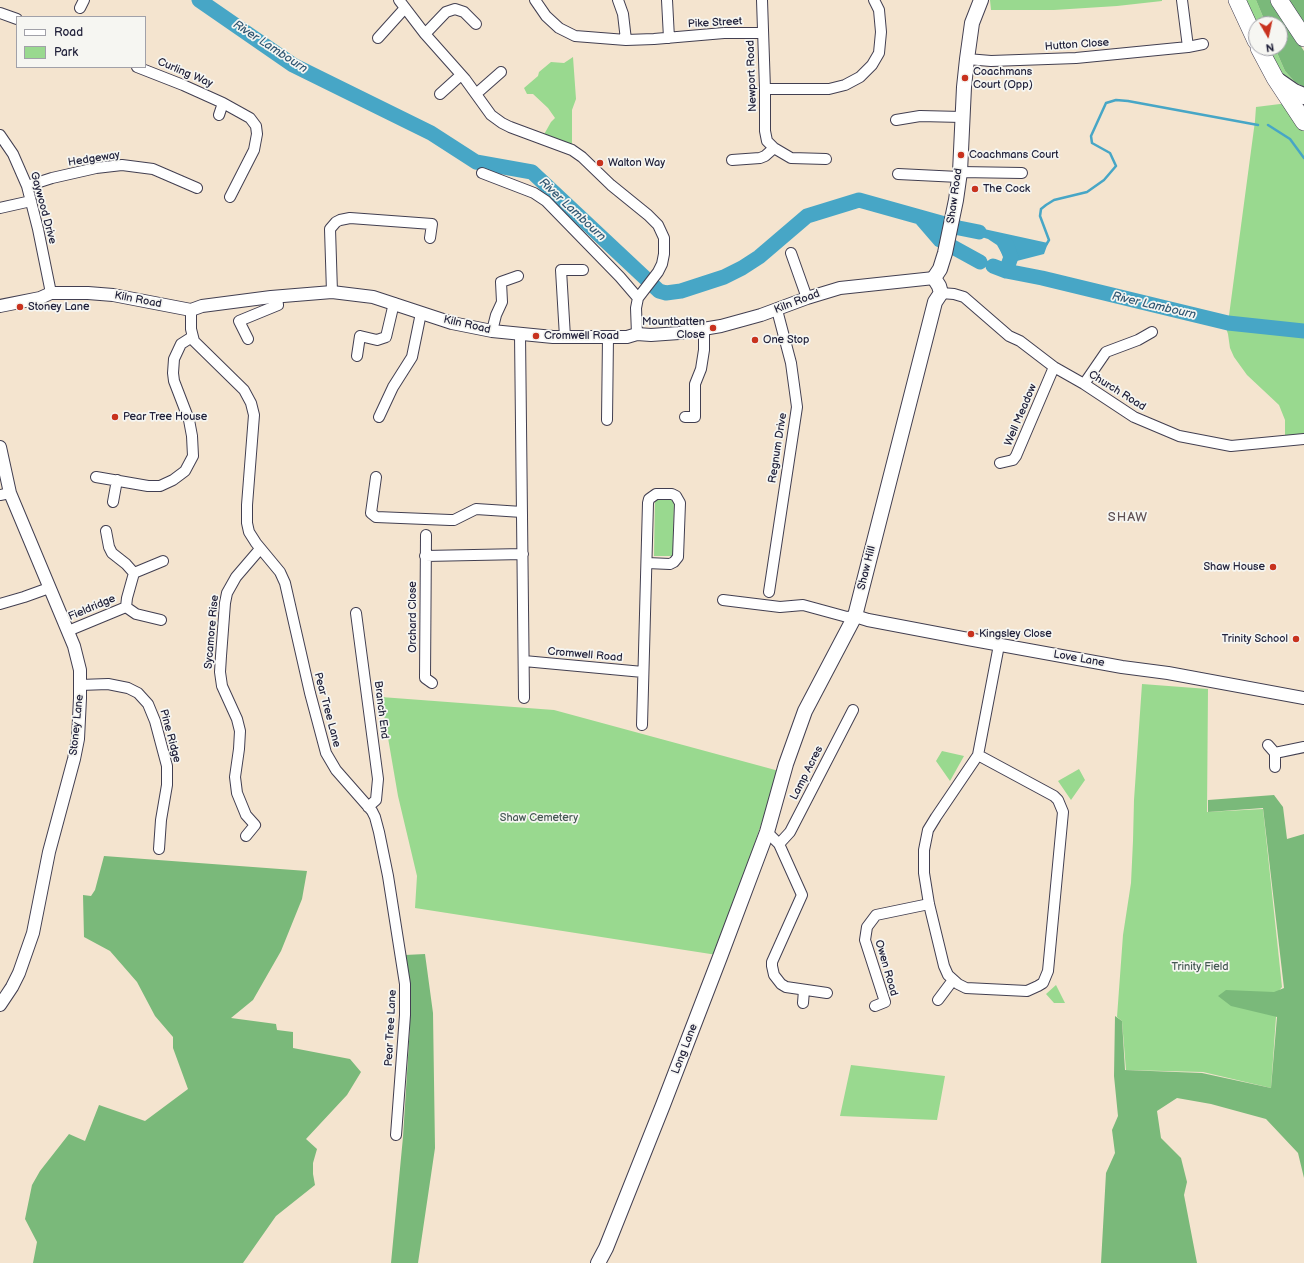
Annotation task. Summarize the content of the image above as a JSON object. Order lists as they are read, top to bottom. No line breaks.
{"streets":{"main road":["Shaw Road","Shaw Hill","Long Lane"],"street":["Pike Street","Hutton Close","Curling Way","Newport Road","Hedgeway","Gaywood Drive","Kiln Road","Church Road","Well Meadow","Regnum Drive","Fieldridge","Orchard Close","Sycamore Rise","Cromwell Road","Love Lane","Pear Tree Lane","Branch End","Stoney Lane","Pine Ridge","Lamp Acres","Owen Road"]},"crossings":[["Pike Street","Newport Road"],["Hutton Close","Shaw Road"],["Hedgeway","Gaywood Drive"],["Shaw Road","Kiln Road"],["Gaywood Drive","Kiln Road"],["Kiln Road","Regnum Drive"],["Church Road","Well Meadow"],["Church Road","Shaw Hill"],["Shaw Hill","Love Lane"],["Shaw Hill","Long Lane"],["Fieldridge","Stoney Lane"],["Sycamore Rise","Pear Tree Lane"],["Pear Tree Lane","Branch End"],["Stoney Lane","Pine Ridge"]],"districts":["SHAW"],"water":["River Lambourn"],"parks":["Shaw Cemetery","Trinity Field"],"places":["Coachmans Court (Opp)","Coachmans Court","Walton Way","The Cock","Stoney Lane","Mountbatten Close","Cromwell Road","One Stop","Pear Tree House","Shaw House","Kingsley Close","Trinity School"],"legend":["Road","Park"],"north":"bottom"}
